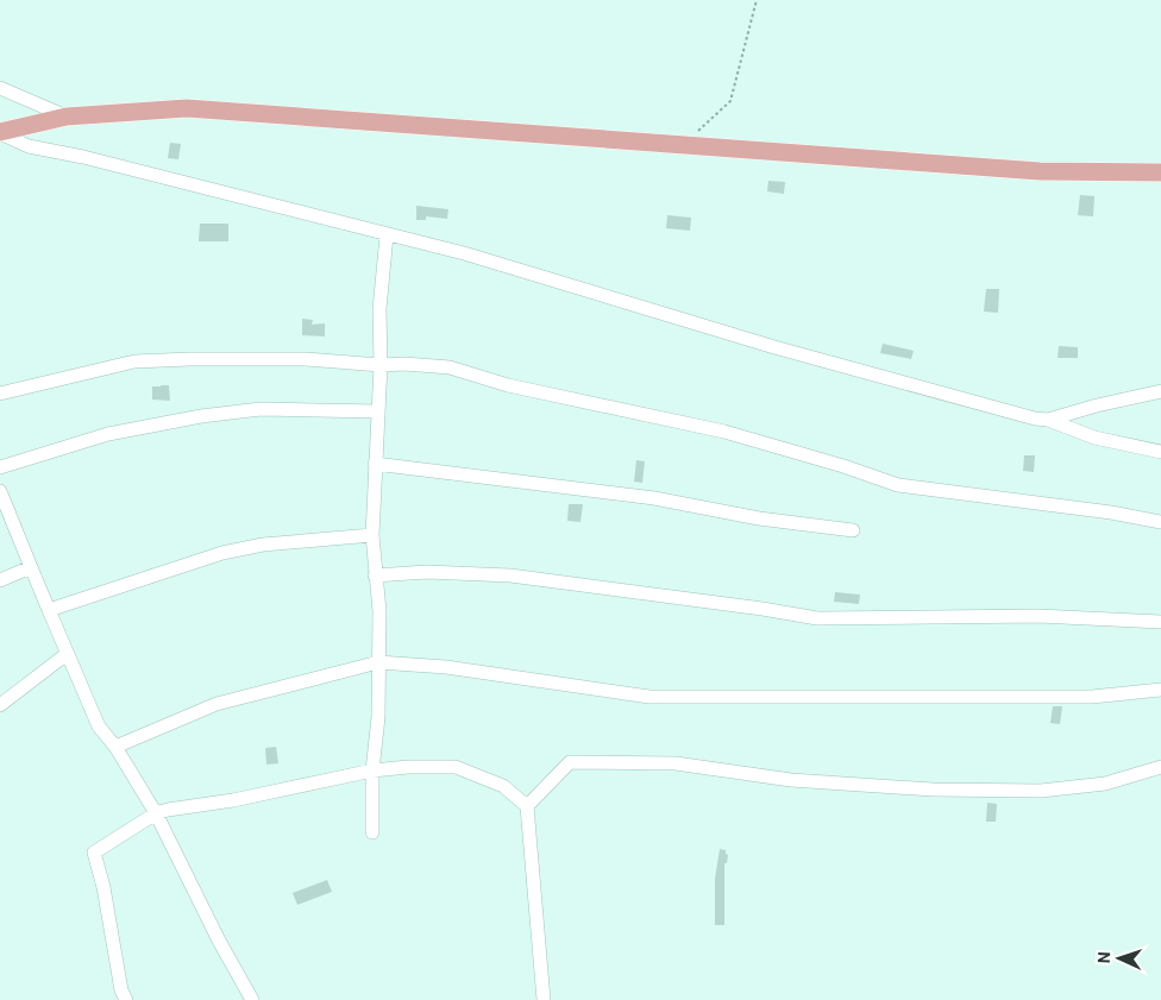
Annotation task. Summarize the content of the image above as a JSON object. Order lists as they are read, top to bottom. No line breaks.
{"north":"left"}
